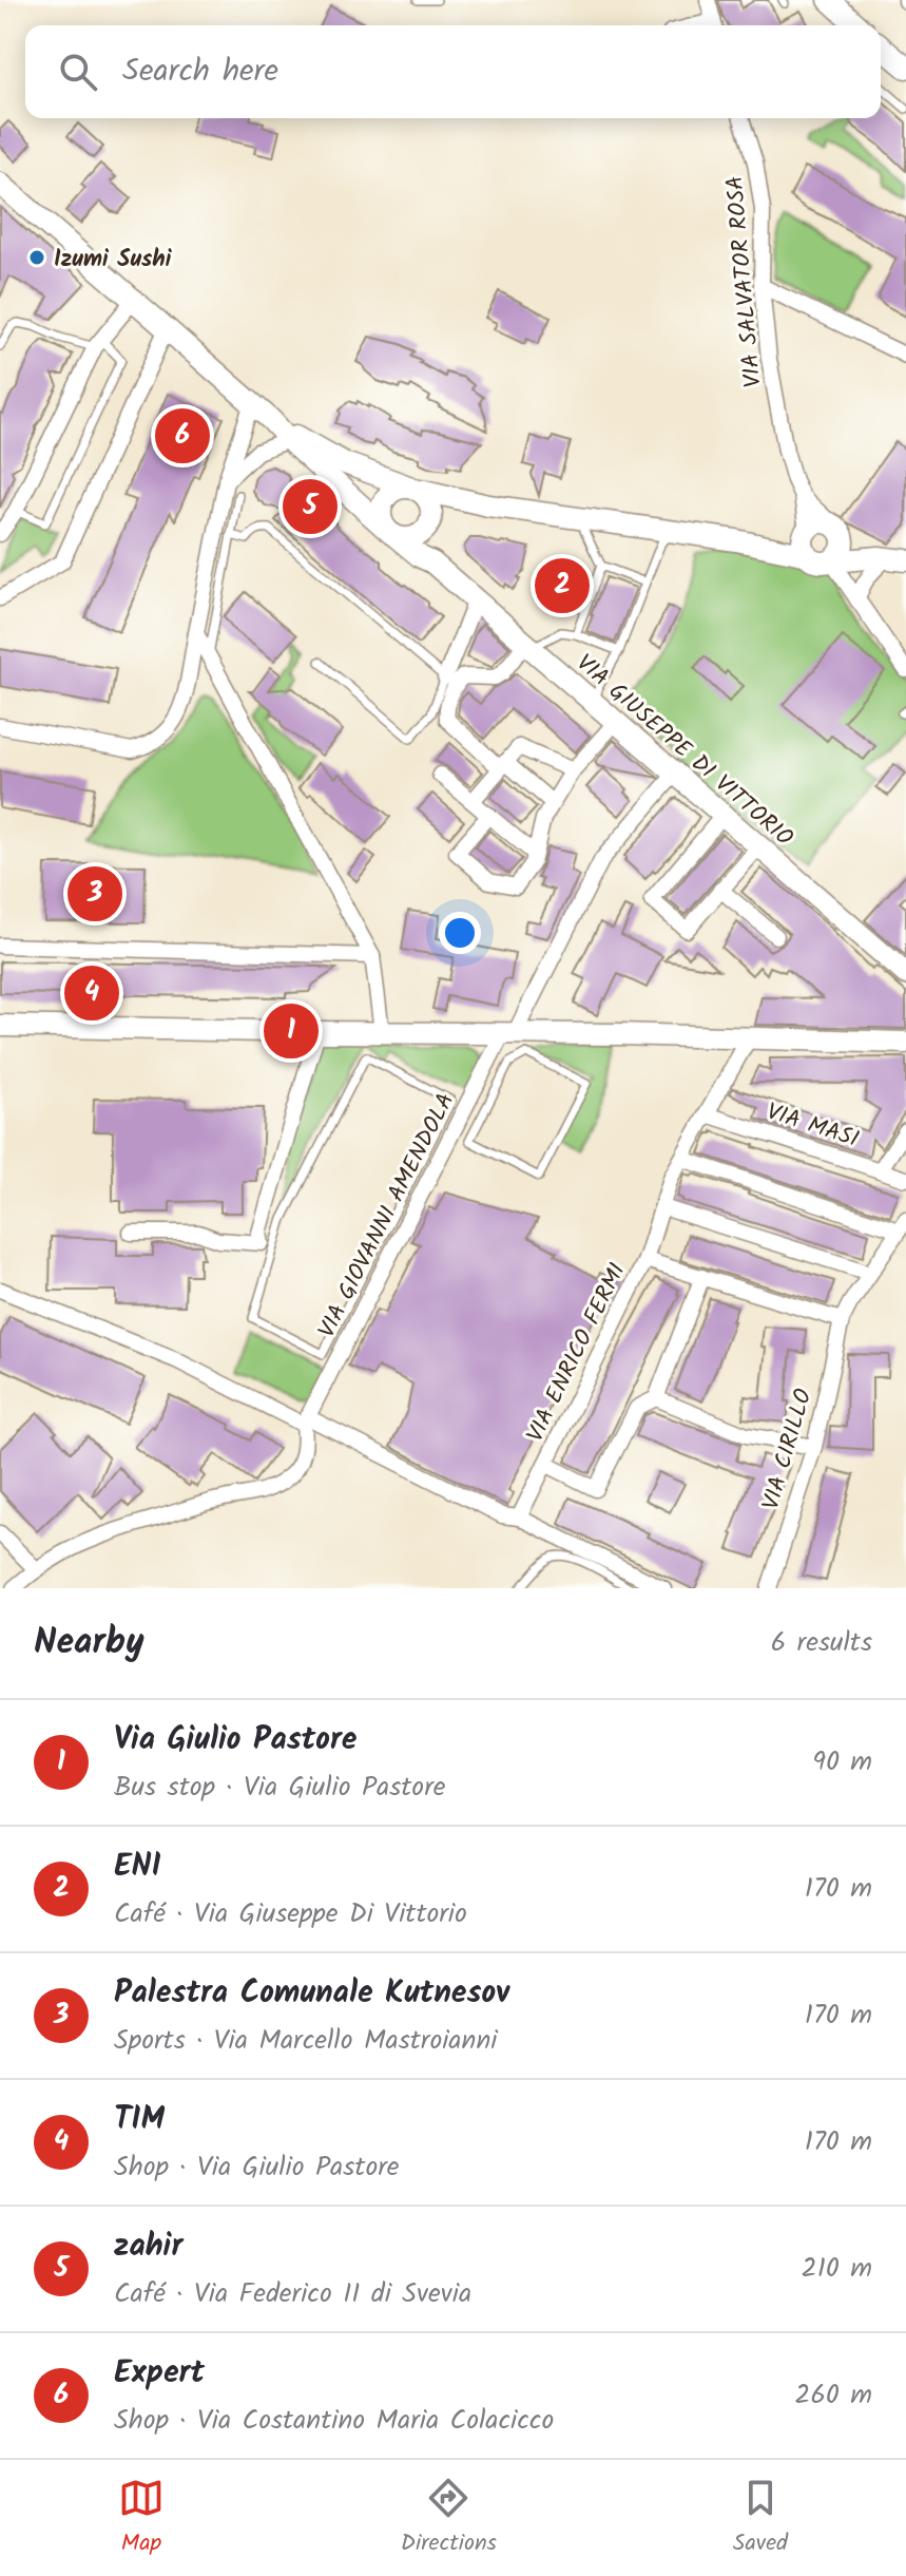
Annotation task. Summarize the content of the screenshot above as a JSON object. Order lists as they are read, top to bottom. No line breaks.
{"streets":{"main road":["VIA GIUSEPPE DI VITTORIO"],"street":["VIA SALVATOR ROSA","VIA MASI","VIA GIOVANNI AMENDOLA","VIA ENRICO FERMI","VIA CIRILLO"]},"crossings":[["VIA GIUSEPPE DI VITTORIO","VIA GIOVANNI AMENDOLA"],["VIA MASI","VIA ENRICO FERMI"],["VIA ENRICO FERMI","VIA CIRILLO"]],"places":["Izumi Sushi"],"page":{"search":"Search here","pins":["6","5","2","3","4","1"],"heading":["Nearby","6 results"],"list":[{"mark":"1","name":"Via Giulio Pastore","note":"Bus stop · Via Giulio Pastore","value":"90 m"},{"mark":"2","name":"ENI","note":"Café · Via Giuseppe Di Vittorio","value":"170 m"},{"mark":"3","name":"Palestra Comunale Kutnesov","note":"Sports · Via Marcello Mastroianni","value":"170 m"},{"mark":"4","name":"TIM","note":"Shop · Via Giulio Pastore","value":"170 m"},{"mark":"5","name":"zahir","note":"Café · Via Federico II di Svevia","value":"210 m"},{"mark":"6","name":"Expert","note":"Shop · Via Costantino Maria Colacicco","value":"260 m"}],"nav":["Map","Directions","Saved"]}}
